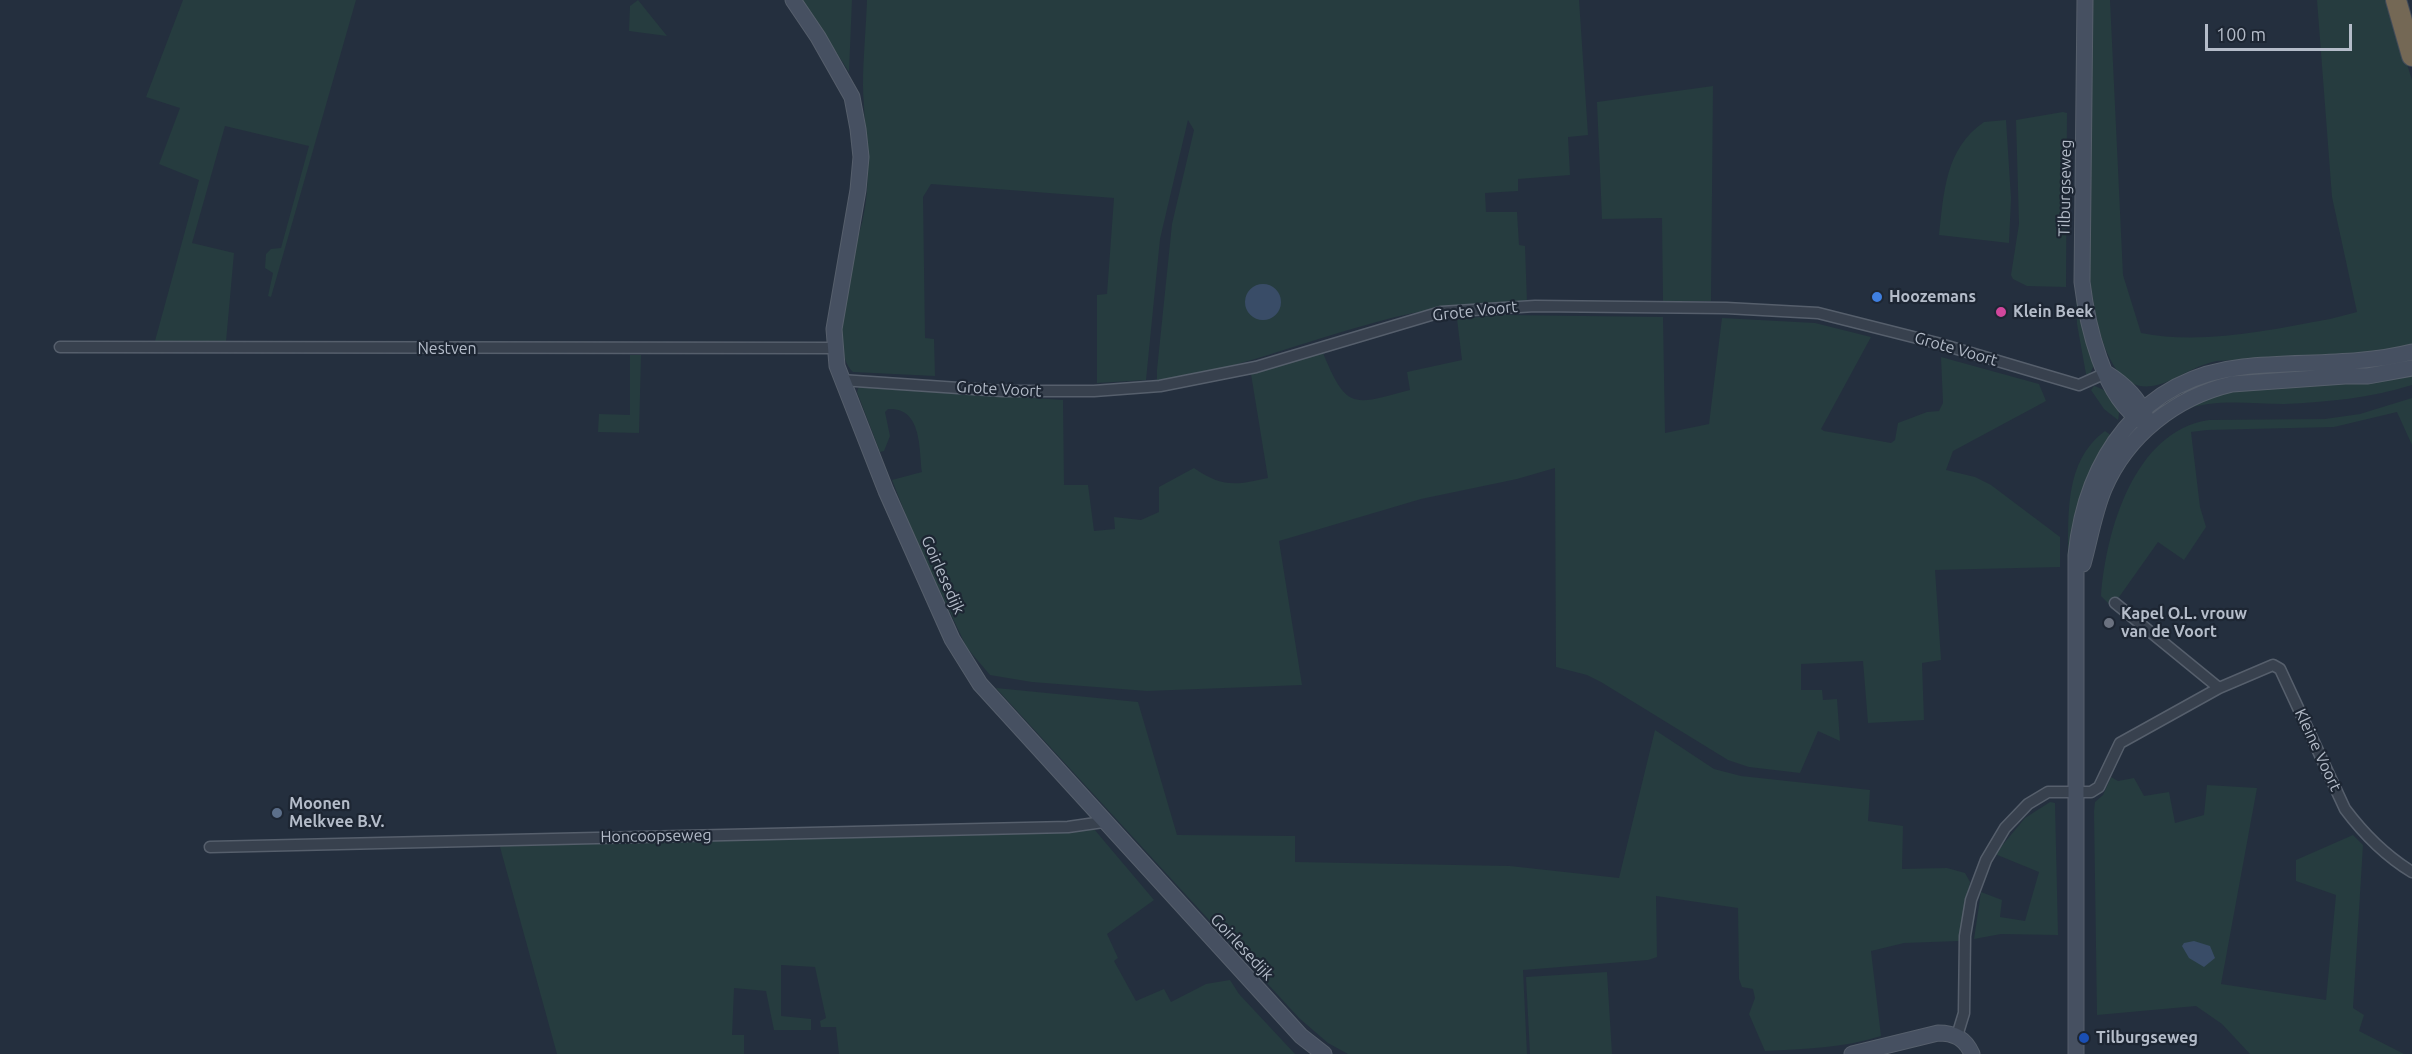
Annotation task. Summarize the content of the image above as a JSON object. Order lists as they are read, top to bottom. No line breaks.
{"streets":{"street":["Tilburgseweg","Grote Voort","Nestven","Goirlesedijk","Kleine Voort","Honcoopseweg"]},"crossings":[["Tilburgseweg","Grote Voort"],["Grote Voort","Goirlesedijk"],["Nestven","Goirlesedijk"],["Goirlesedijk","Honcoopseweg"]],"places":["Hoozemans","Klein Beek","Kapel O.L. vrouw van de Voort","Moonen Melkvee B.V.","Tilburgseweg"],"scale_bar":"100 m"}
